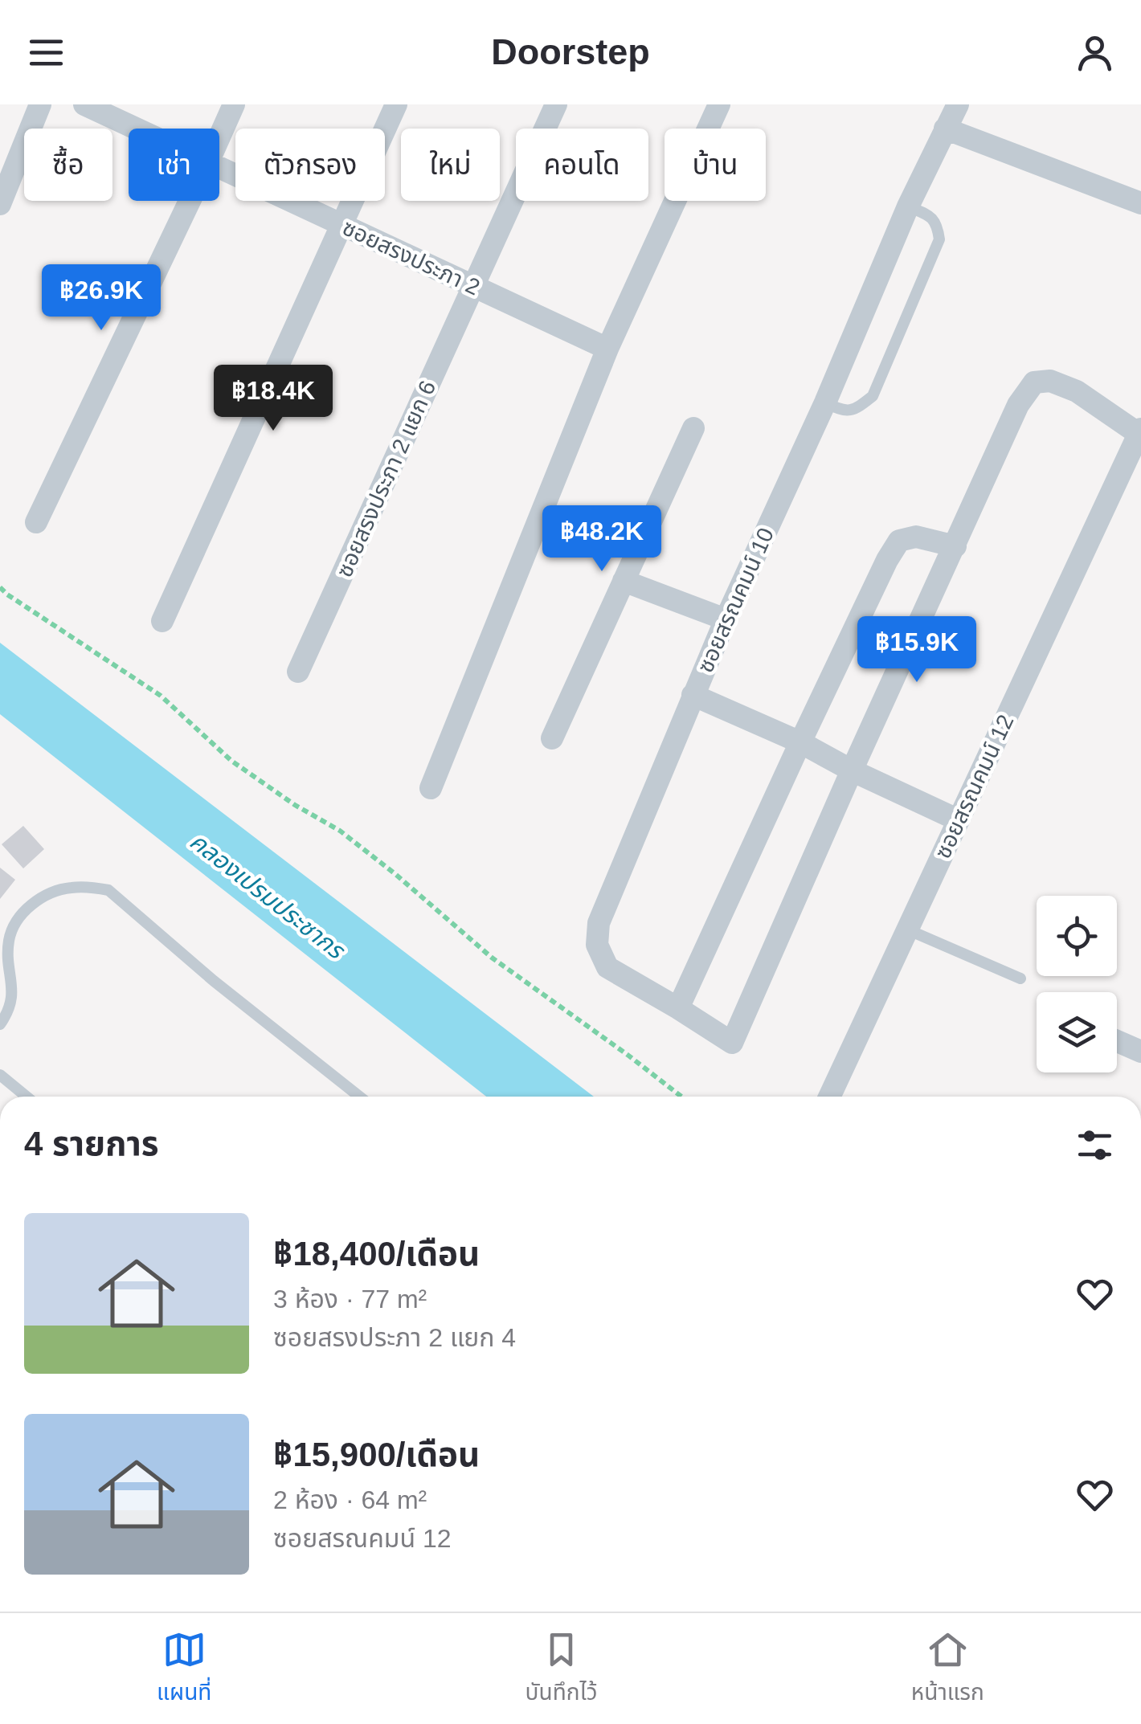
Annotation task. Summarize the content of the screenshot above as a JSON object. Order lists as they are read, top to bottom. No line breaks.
{"streets":{"street":["ซอยสรงประภา 2","ซอยสรงประภา 2 แยก 6","ซอยสรณคมน์ 10","ซอยสรณคมน์ 12"]},"crossings":[["ซอยสรงประภา 2","ซอยสรงประภา 2 แยก 6"]],"water":["คลองเปรมประชากร"],"page":{"header":"Doorstep","chip":["ซื้อ","เช่า","ตัวกรอง","ใหม่","คอนโด","บ้าน"],"price":["฿26.9K","฿18.4K","฿48.2K","฿15.9K"],"heading":"4 รายการ","list":[{"name":"฿18,400/เดือน","note":"3 ห้อง · 77 m² · ซอยสรงประภา 2 แยก 4"},{"name":"฿15,900/เดือน","note":"2 ห้อง · 64 m² · ซอยสรณคมน์ 12"}],"tabs":["แผนที่","บันทึกไว้","หน้าแรก"]}}
